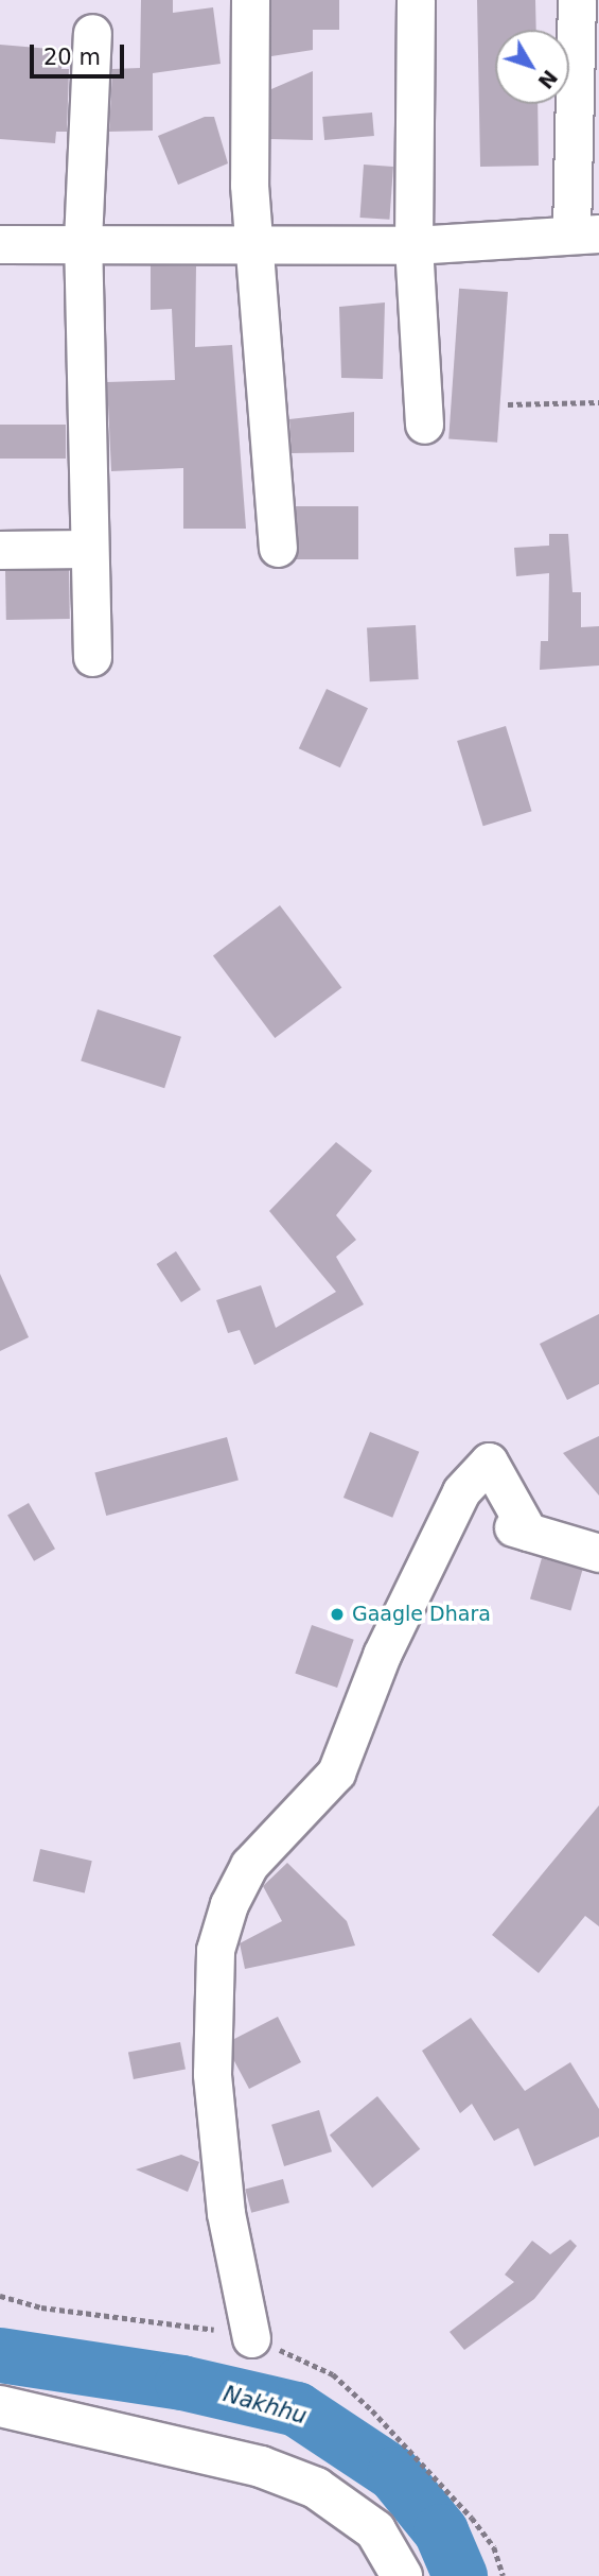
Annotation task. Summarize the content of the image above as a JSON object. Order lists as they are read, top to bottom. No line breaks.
{"water":["Nakhhu"],"places":["Gaagle Dhara"],"scale_bar":"20 m","north":"bottom right"}
